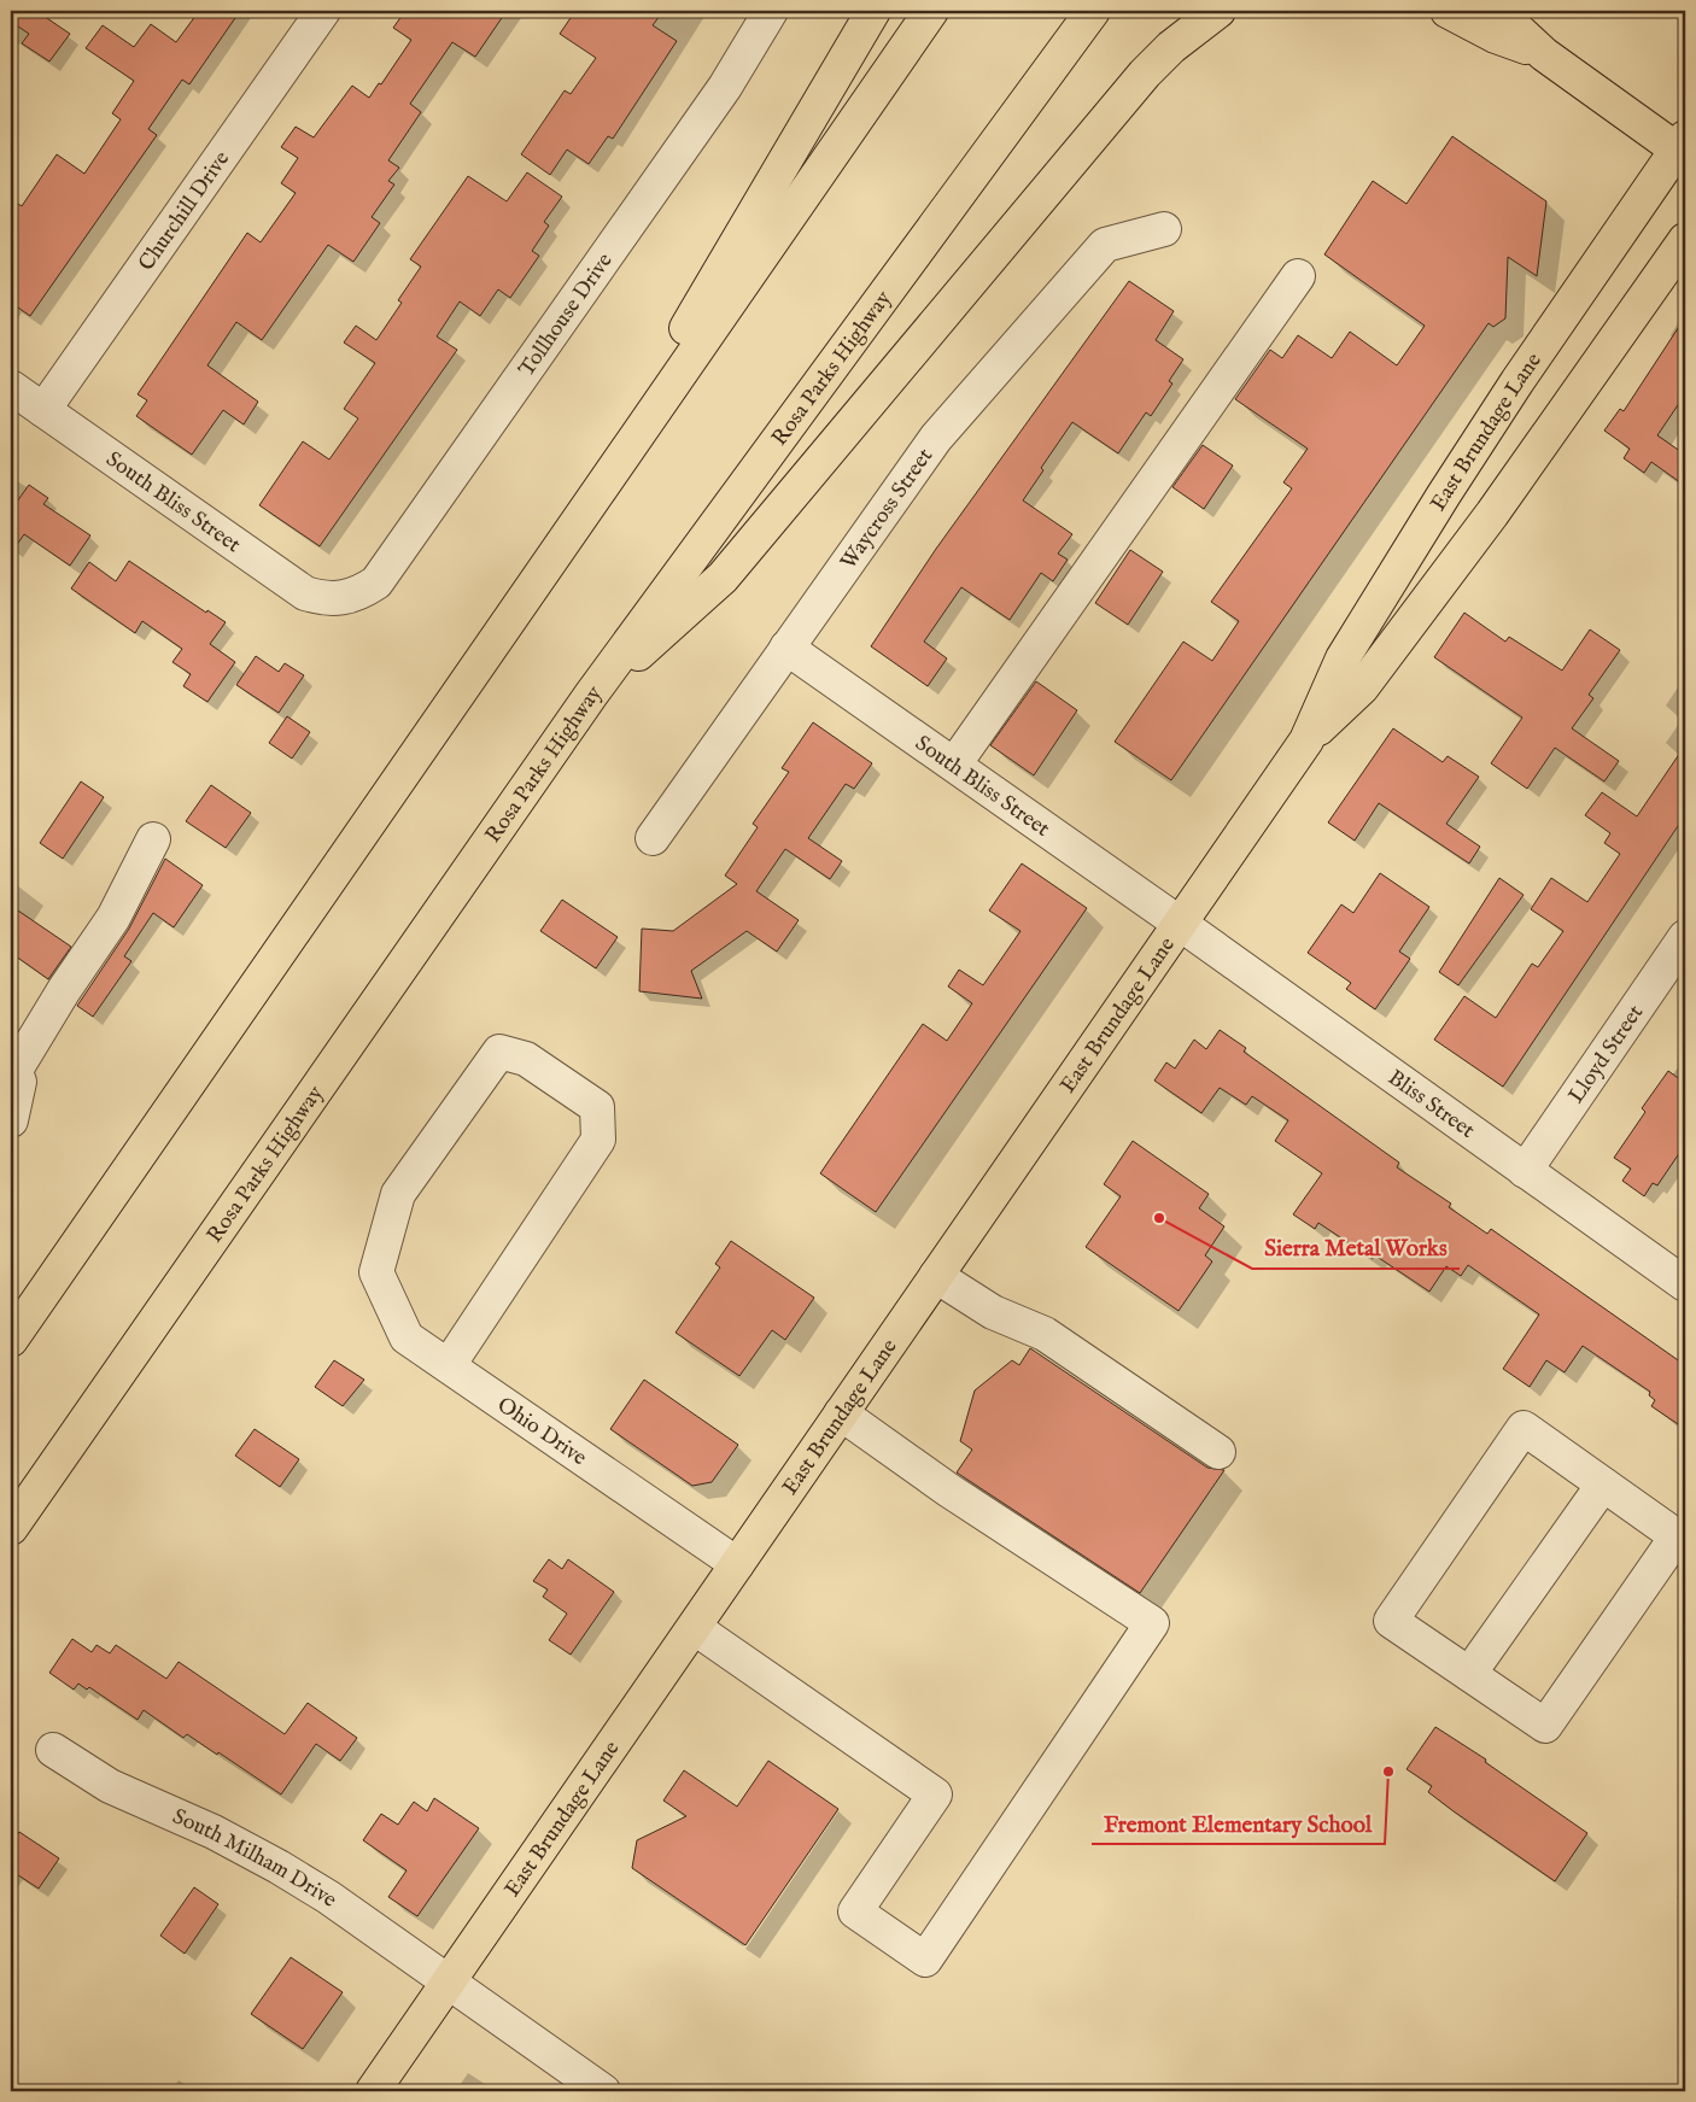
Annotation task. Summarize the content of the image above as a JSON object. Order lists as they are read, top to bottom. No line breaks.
{"streets":{"main road":["Rosa Parks Highway","East Brundage Lane"],"street":["Churchill Drive","Tollhouse Drive","South Bliss Street","Waycross Street","Lloyd Street","Bliss Street","Ohio Drive","South Milham Drive"]},"crossings":[["Churchill Drive","South Bliss Street"],["Tollhouse Drive","South Bliss Street"],["East Brundage Lane","South Bliss Street"],["East Brundage Lane","Bliss Street"],["East Brundage Lane","Ohio Drive"],["East Brundage Lane","South Milham Drive"],["South Bliss Street","Waycross Street"],["South Bliss Street","Bliss Street"],["Lloyd Street","Bliss Street"]],"places":["Sierra Metal Works","Fremont Elementary School"]}
